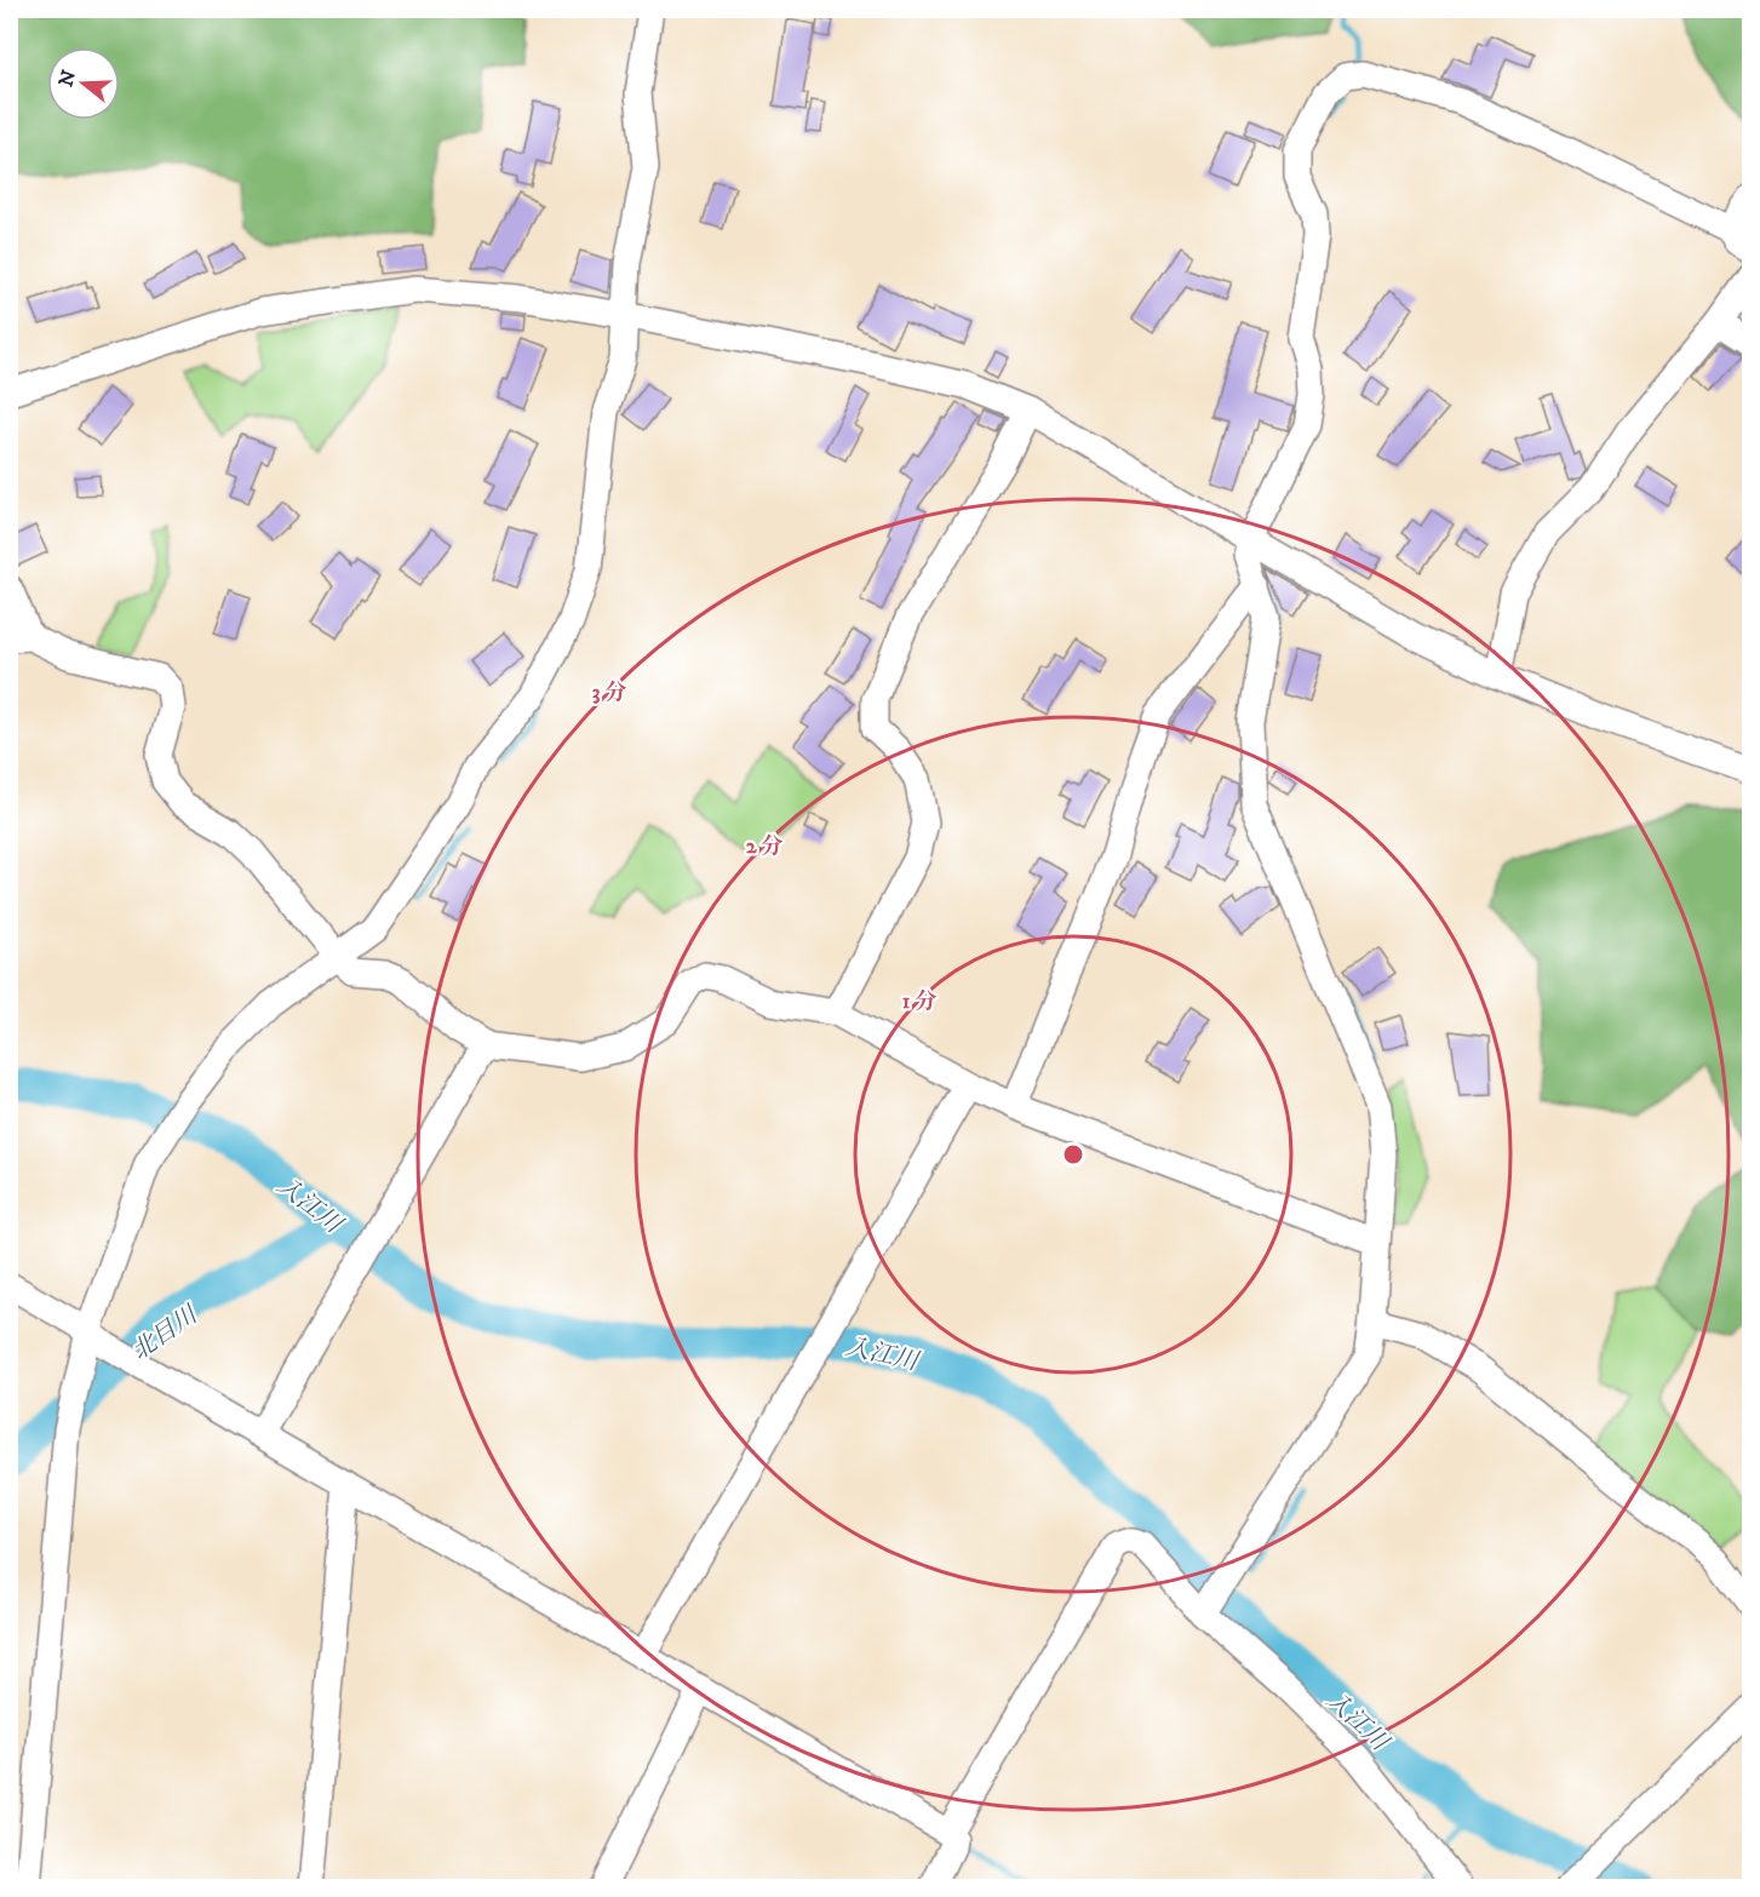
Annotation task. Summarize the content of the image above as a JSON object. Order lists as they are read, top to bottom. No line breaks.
{"water":["入江川","北目川"],"north":"left","rings":["3 分","2 分","1 分"]}
